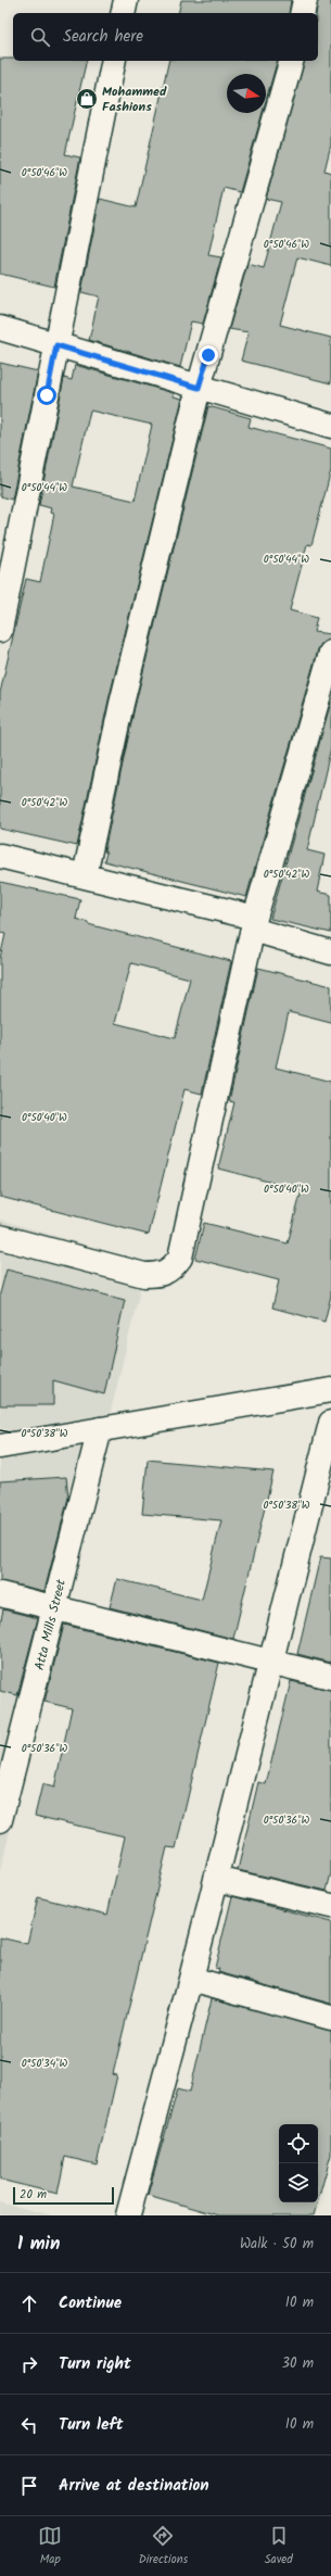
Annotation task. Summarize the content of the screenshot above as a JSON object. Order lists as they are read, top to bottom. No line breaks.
{"streets":{"street":["Atta Mills Street"]},"places":{"shop":["Mohammed Fashions"]},"scale_bar":"20 m","north":"right","page":{"search":"Search here","scale":"20 m","heading":["1 min","Walk · 50 m"],"list":[["Continue","10 m"],["Turn right","30 m"],["Turn left","10 m"],"Arrive at destination"],"nav":["Map","Directions","Saved"]},"coordinates":["0°50'46\"W","0°50'44\"W","0°50'42\"W","0°50'40\"W","0°50'38\"W","0°50'36\"W","0°50'34\"W"]}
